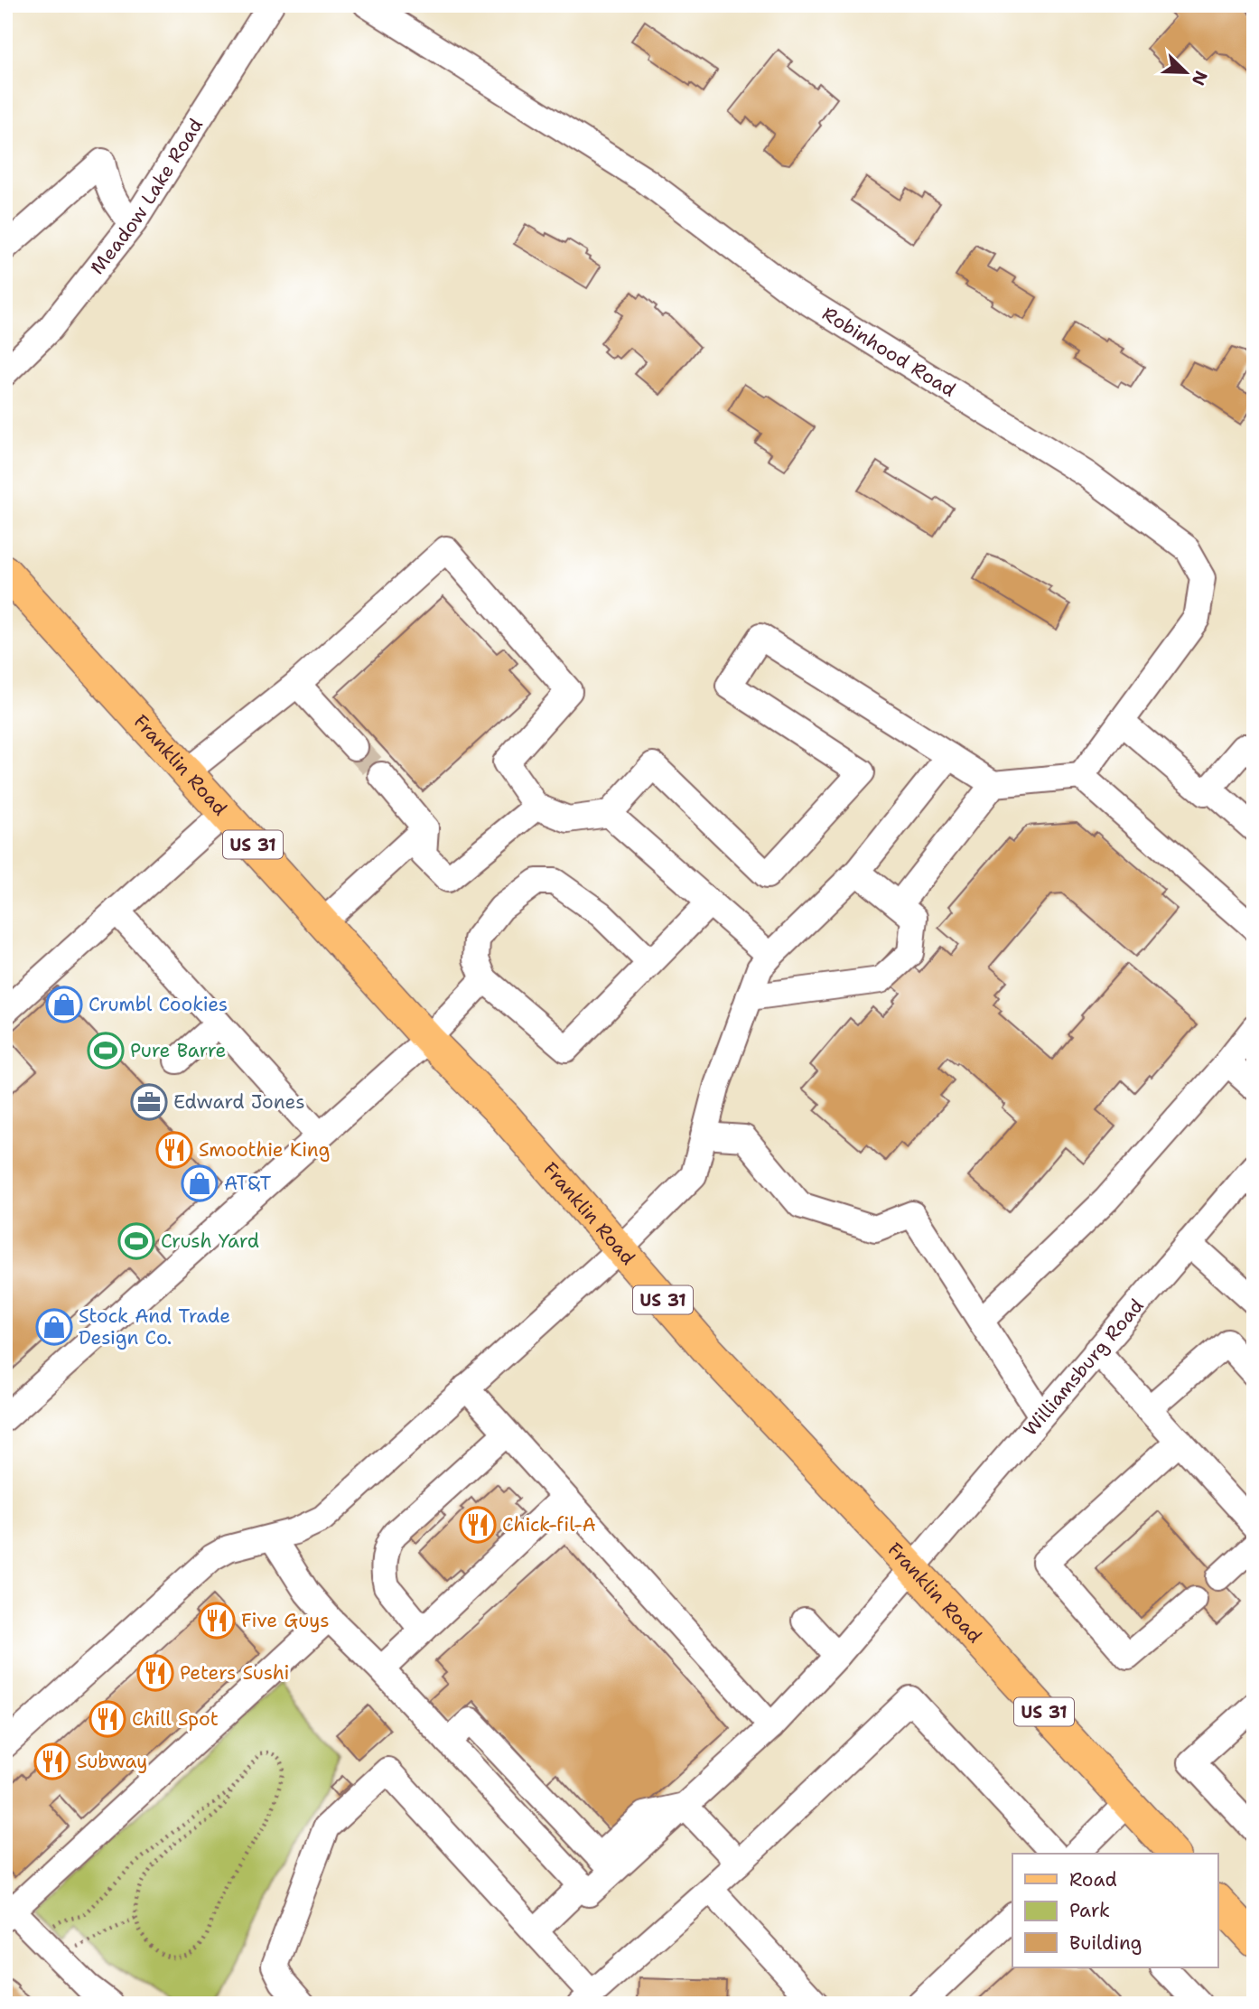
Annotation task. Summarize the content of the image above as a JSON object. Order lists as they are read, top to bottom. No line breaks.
{"streets":{"main road":["Franklin Road","US 31"],"street":["Meadow Lake Road","Robinhood Road","Williamsburg Road"]},"crossings":[["Franklin Road","Williamsburg Road"]],"places":{"shop":["Crumbl Cookies","AT&T","Stock And Trade Design Co."],"sports":["Pure Barre","Crush Yard"],"office":["Edward Jones"],"restaurant":["Smoothie King","Chick-fil-A","Five Guys","Peters Sushi","Chill Spot","Subway"]},"legend":["Road","Park","Building"],"north":"bottom right"}
